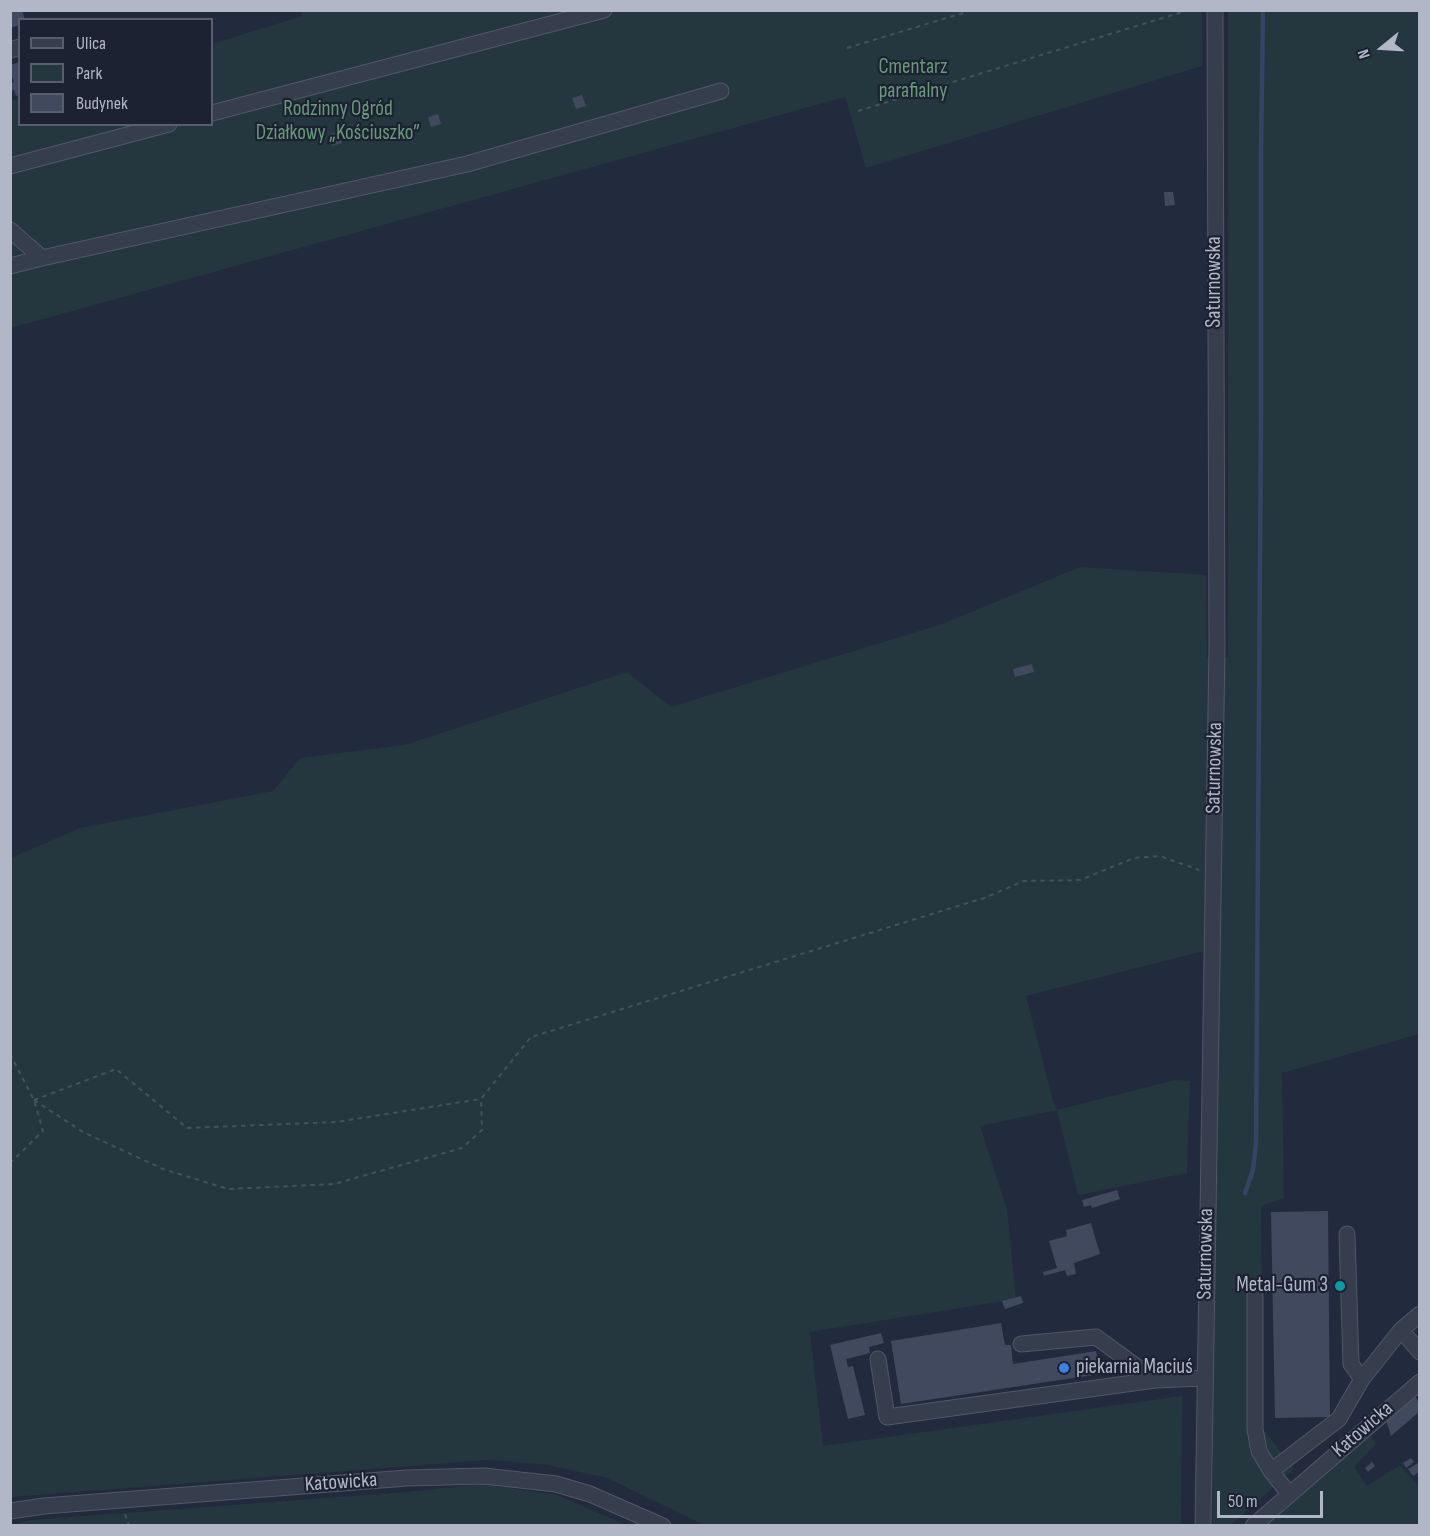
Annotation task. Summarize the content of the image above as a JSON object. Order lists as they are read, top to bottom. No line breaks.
{"streets":{"street":["Saturnowska","Katowicka"]},"parks":["Cmentarz parafialny","Rodzinny Ogród Działkowy „Kościuszko”"],"places":["Metal-Gum 3","piekarnia Maciuś"],"legend":["Ulica","Park","Budynek"],"scale_bar":"50 m","north":"left"}
